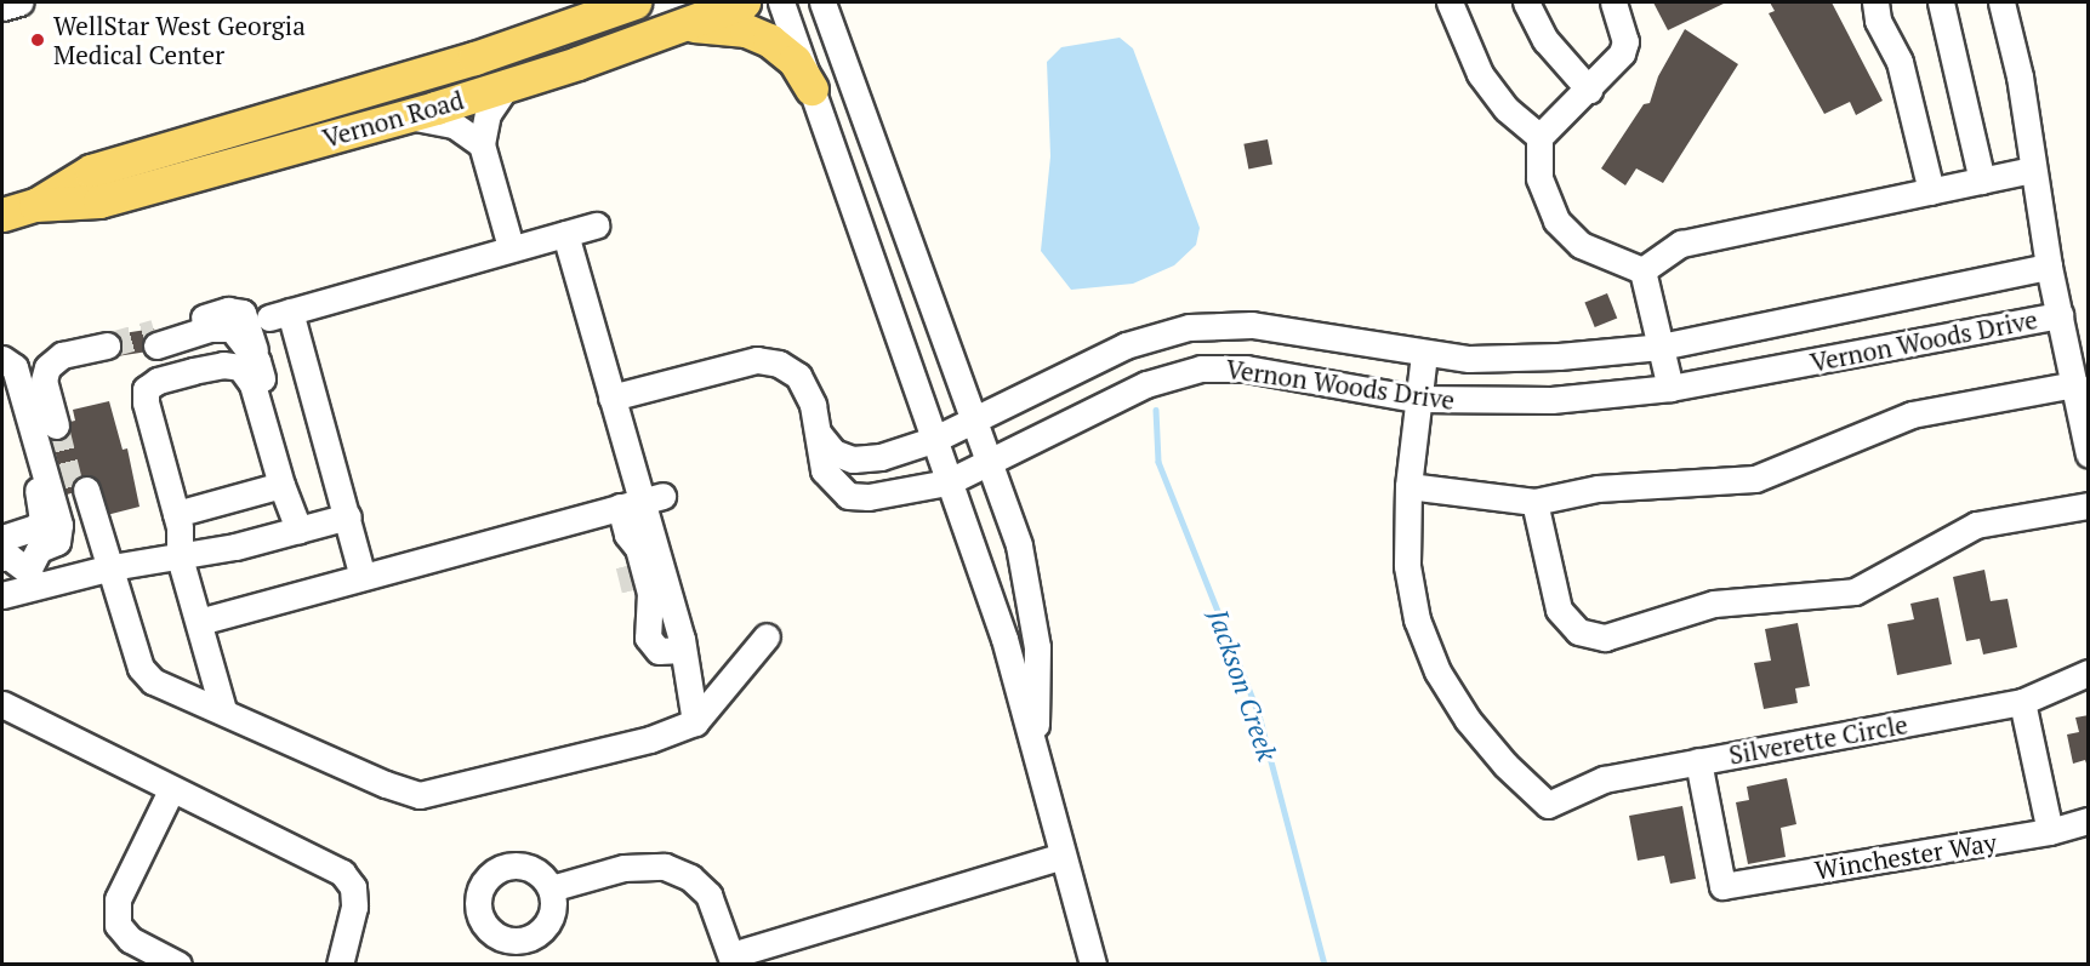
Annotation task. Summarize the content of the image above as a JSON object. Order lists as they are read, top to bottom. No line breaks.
{"streets":{"main road":["Vernon Road"],"street":["Vernon Woods Drive","Silverette Circle","Winchester Way"]},"crossings":[["Silverette Circle","Winchester Way"]],"water":["Jackson Creek"],"places":["WellStar West Georgia Medical Center"]}
